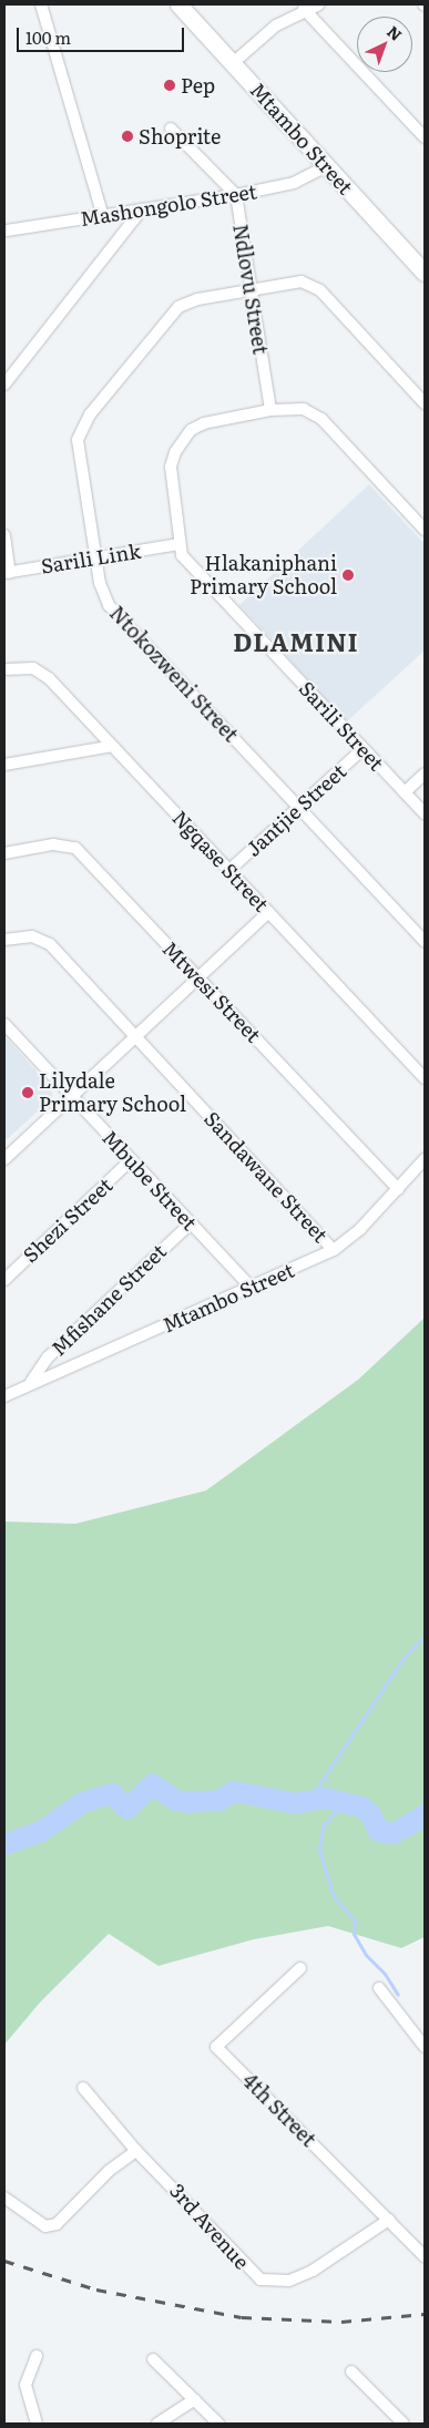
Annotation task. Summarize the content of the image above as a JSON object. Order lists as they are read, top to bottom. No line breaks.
{"streets":{"street":["Mtambo Street","Mashongolo Street","Ndlovu Street","Sarili Link","Ntokozweni Street","Sarili Street","Jantjie Street","Ngqase Street","Mtwesi Street","Sandawane Street","Mbube Street","Shezi Street","Mfishane Street","4th Street","3rd Avenue"]},"crossings":[["Mtambo Street","Mashongolo Street"],["Mtambo Street","Mtwesi Street"],["Mtambo Street","Sandawane Street"],["Mtambo Street","Mbube Street"],["Mtambo Street","Mfishane Street"],["Mashongolo Street","Ndlovu Street"],["Ndlovu Street","Ntokozweni Street"],["Ndlovu Street","Sarili Street"],["Sarili Link","Ntokozweni Street"],["Sarili Link","Sarili Street"],["Ntokozweni Street","Jantjie Street"],["Sarili Street","Jantjie Street"],["Jantjie Street","Ngqase Street"],["Mbube Street","Shezi Street"],["Mbube Street","Mfishane Street"],["4th Street","3rd Avenue"]],"districts":["DLAMINI"],"places":["Pep","Shoprite","Hlakaniphani Primary School","Lilydale Primary School"],"scale_bar":"100 m","north":"top right"}
